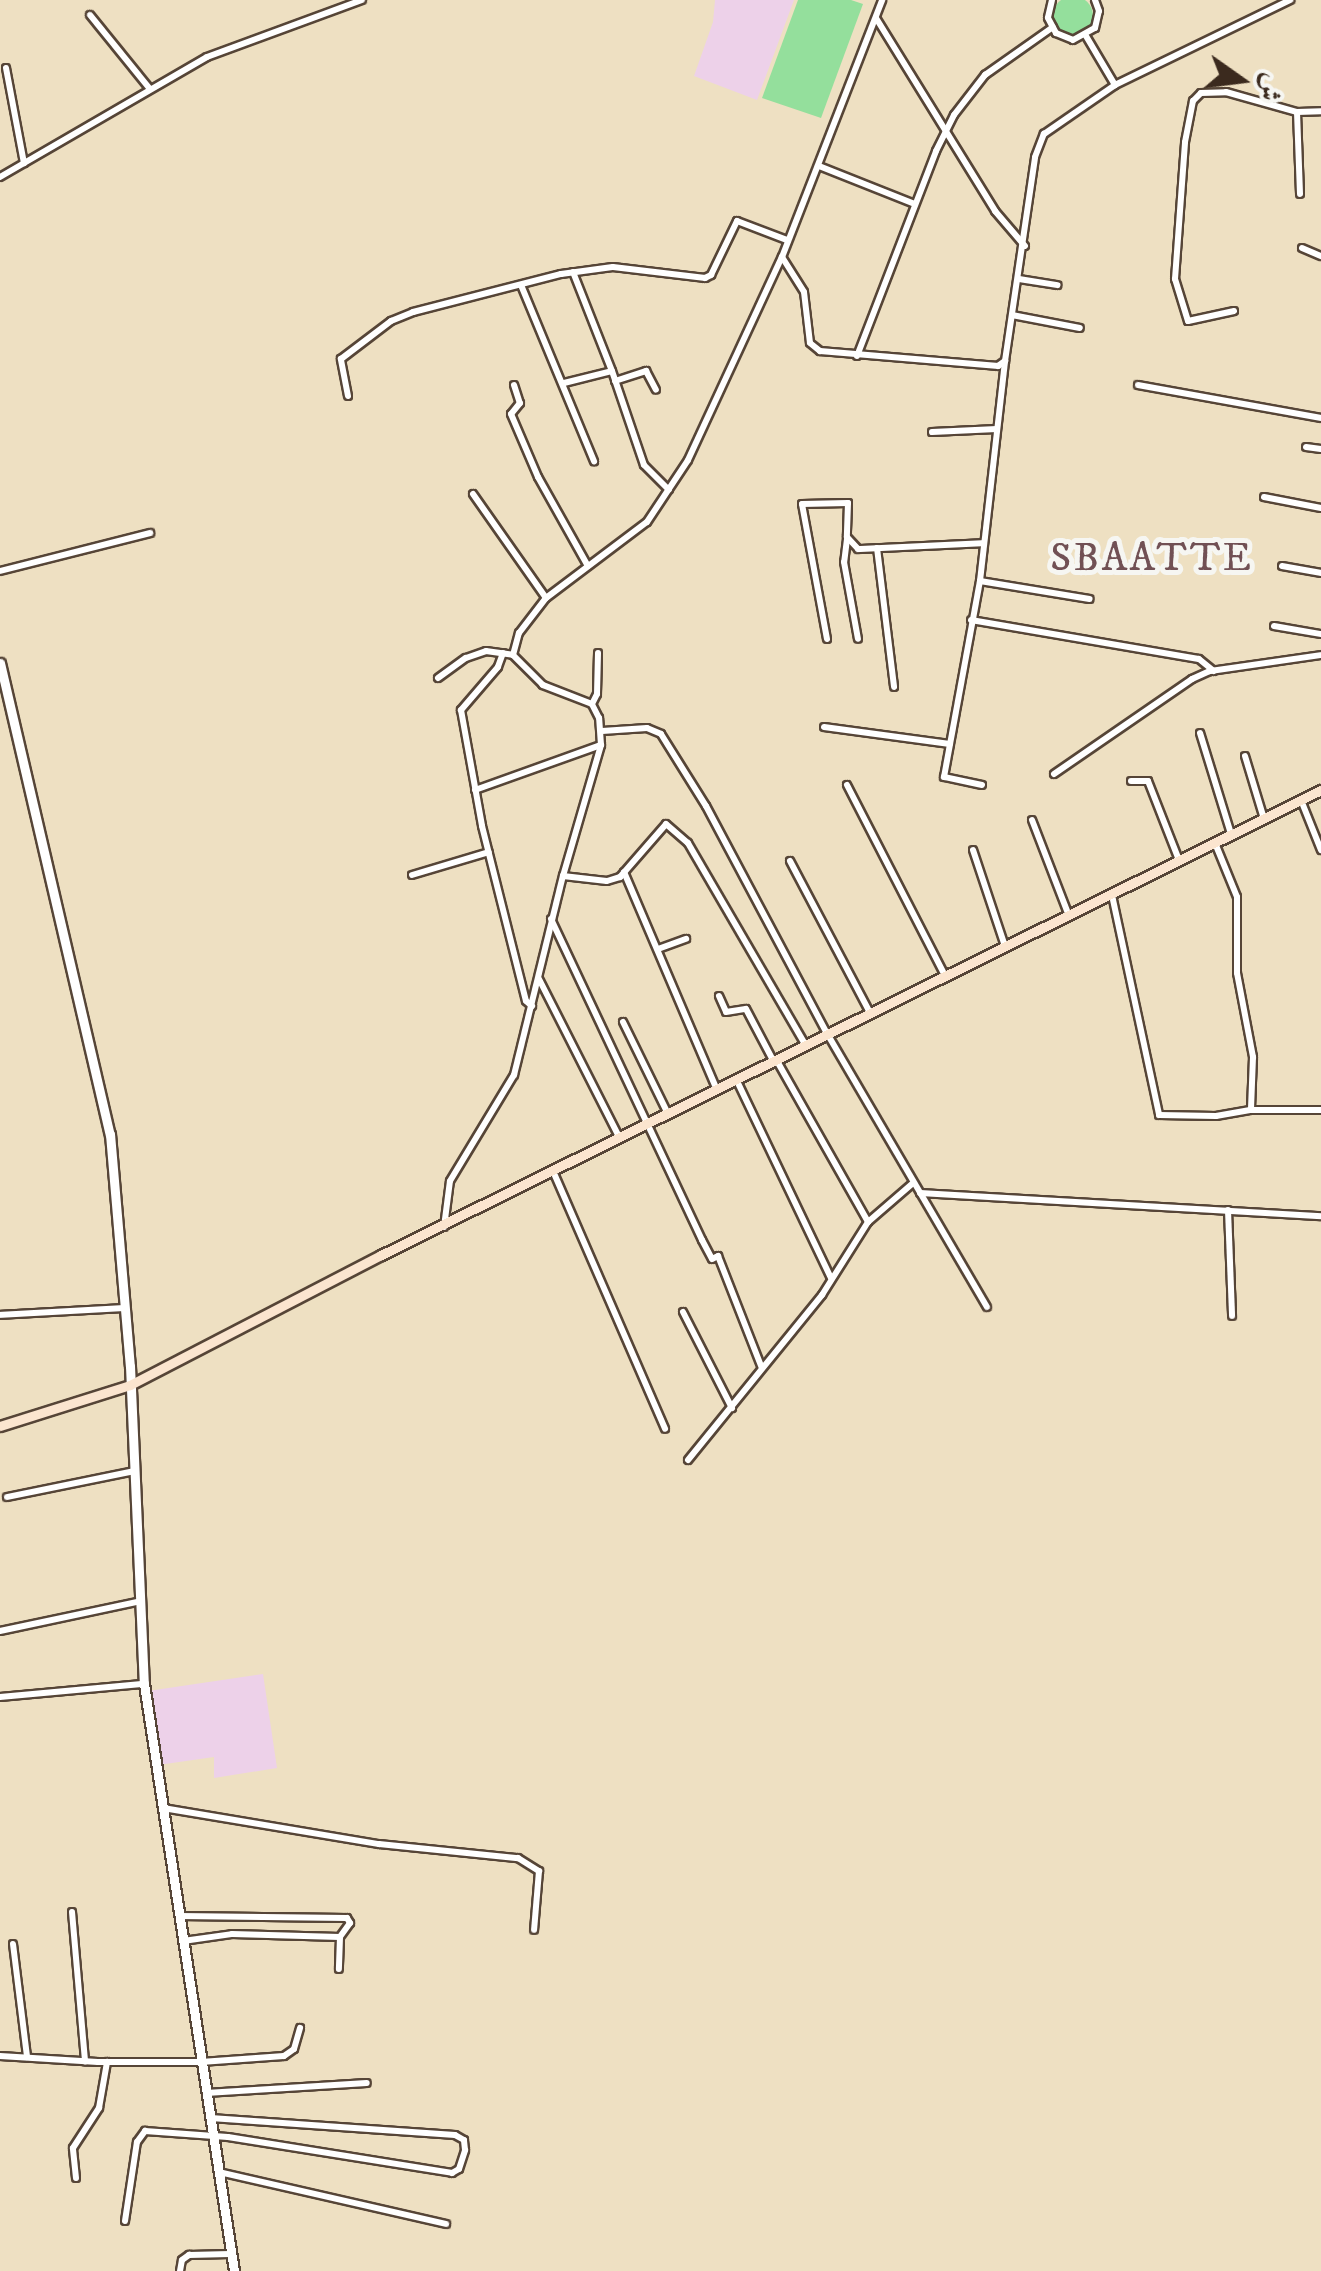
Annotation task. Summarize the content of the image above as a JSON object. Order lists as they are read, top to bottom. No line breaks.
{"districts":["SBAATTE"],"north":"right"}
